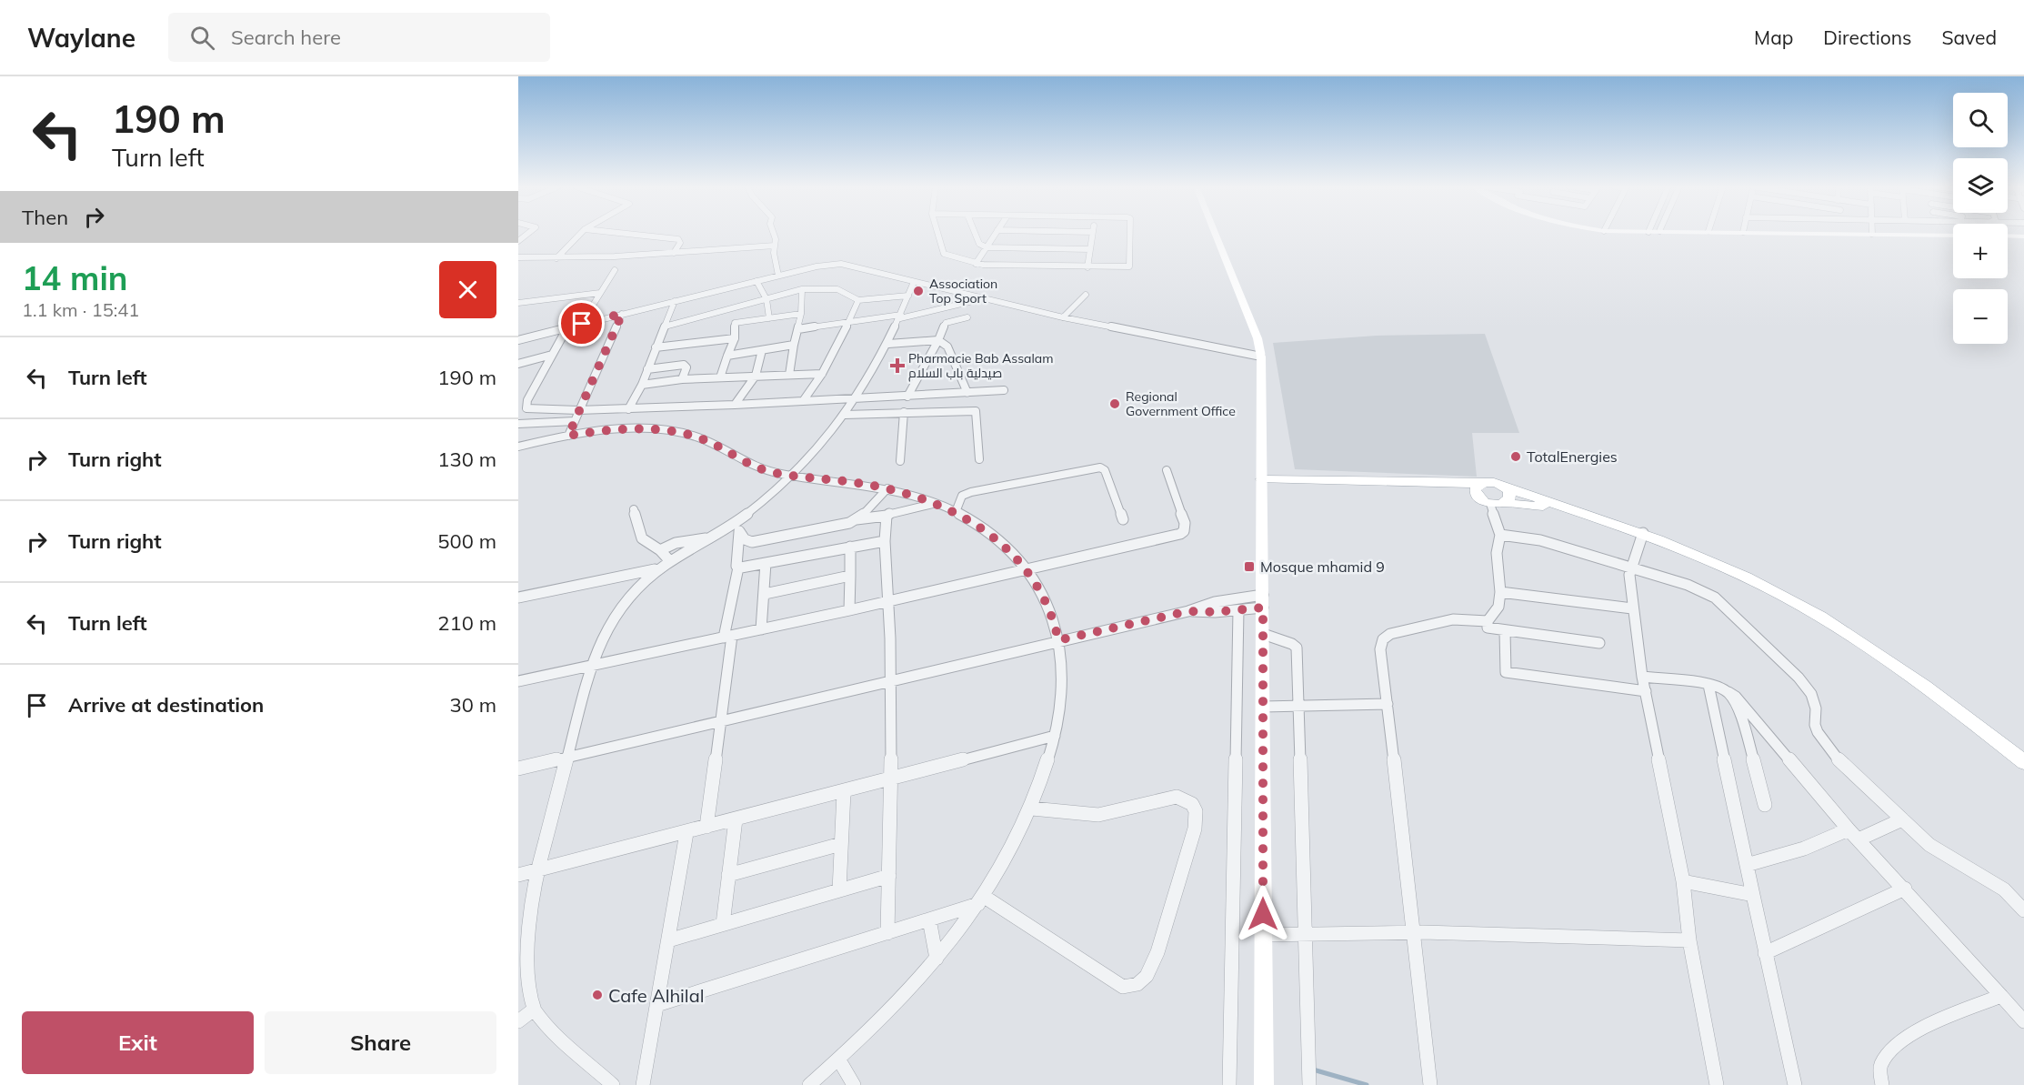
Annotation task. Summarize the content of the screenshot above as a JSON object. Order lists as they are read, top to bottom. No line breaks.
{"places":{"other":["Association Top Sport","Regional Government Office","TotalEnergies","Cafe Alhilal"],"health":["Pharmacie Bab Assalam صيدلية باب السلام"],"transit":["Mosque mhamid 9"]},"page":{"header":"Waylane","search":"Search here","nav":["Map","Directions","Saved"],"turn":["190 m","Turn left"],"map_buttons":["+","−"],"then":"Then","heading":["14 min","1.1 km · 15:41"],"list":[{"name":"Turn left","value":"190 m"},{"name":"Turn right","value":"130 m"},{"name":"Turn right","value":"500 m"},{"name":"Turn left","value":"210 m"},{"name":"Arrive at destination","value":"30 m"}],"buttons":["Exit","Share"]}}
